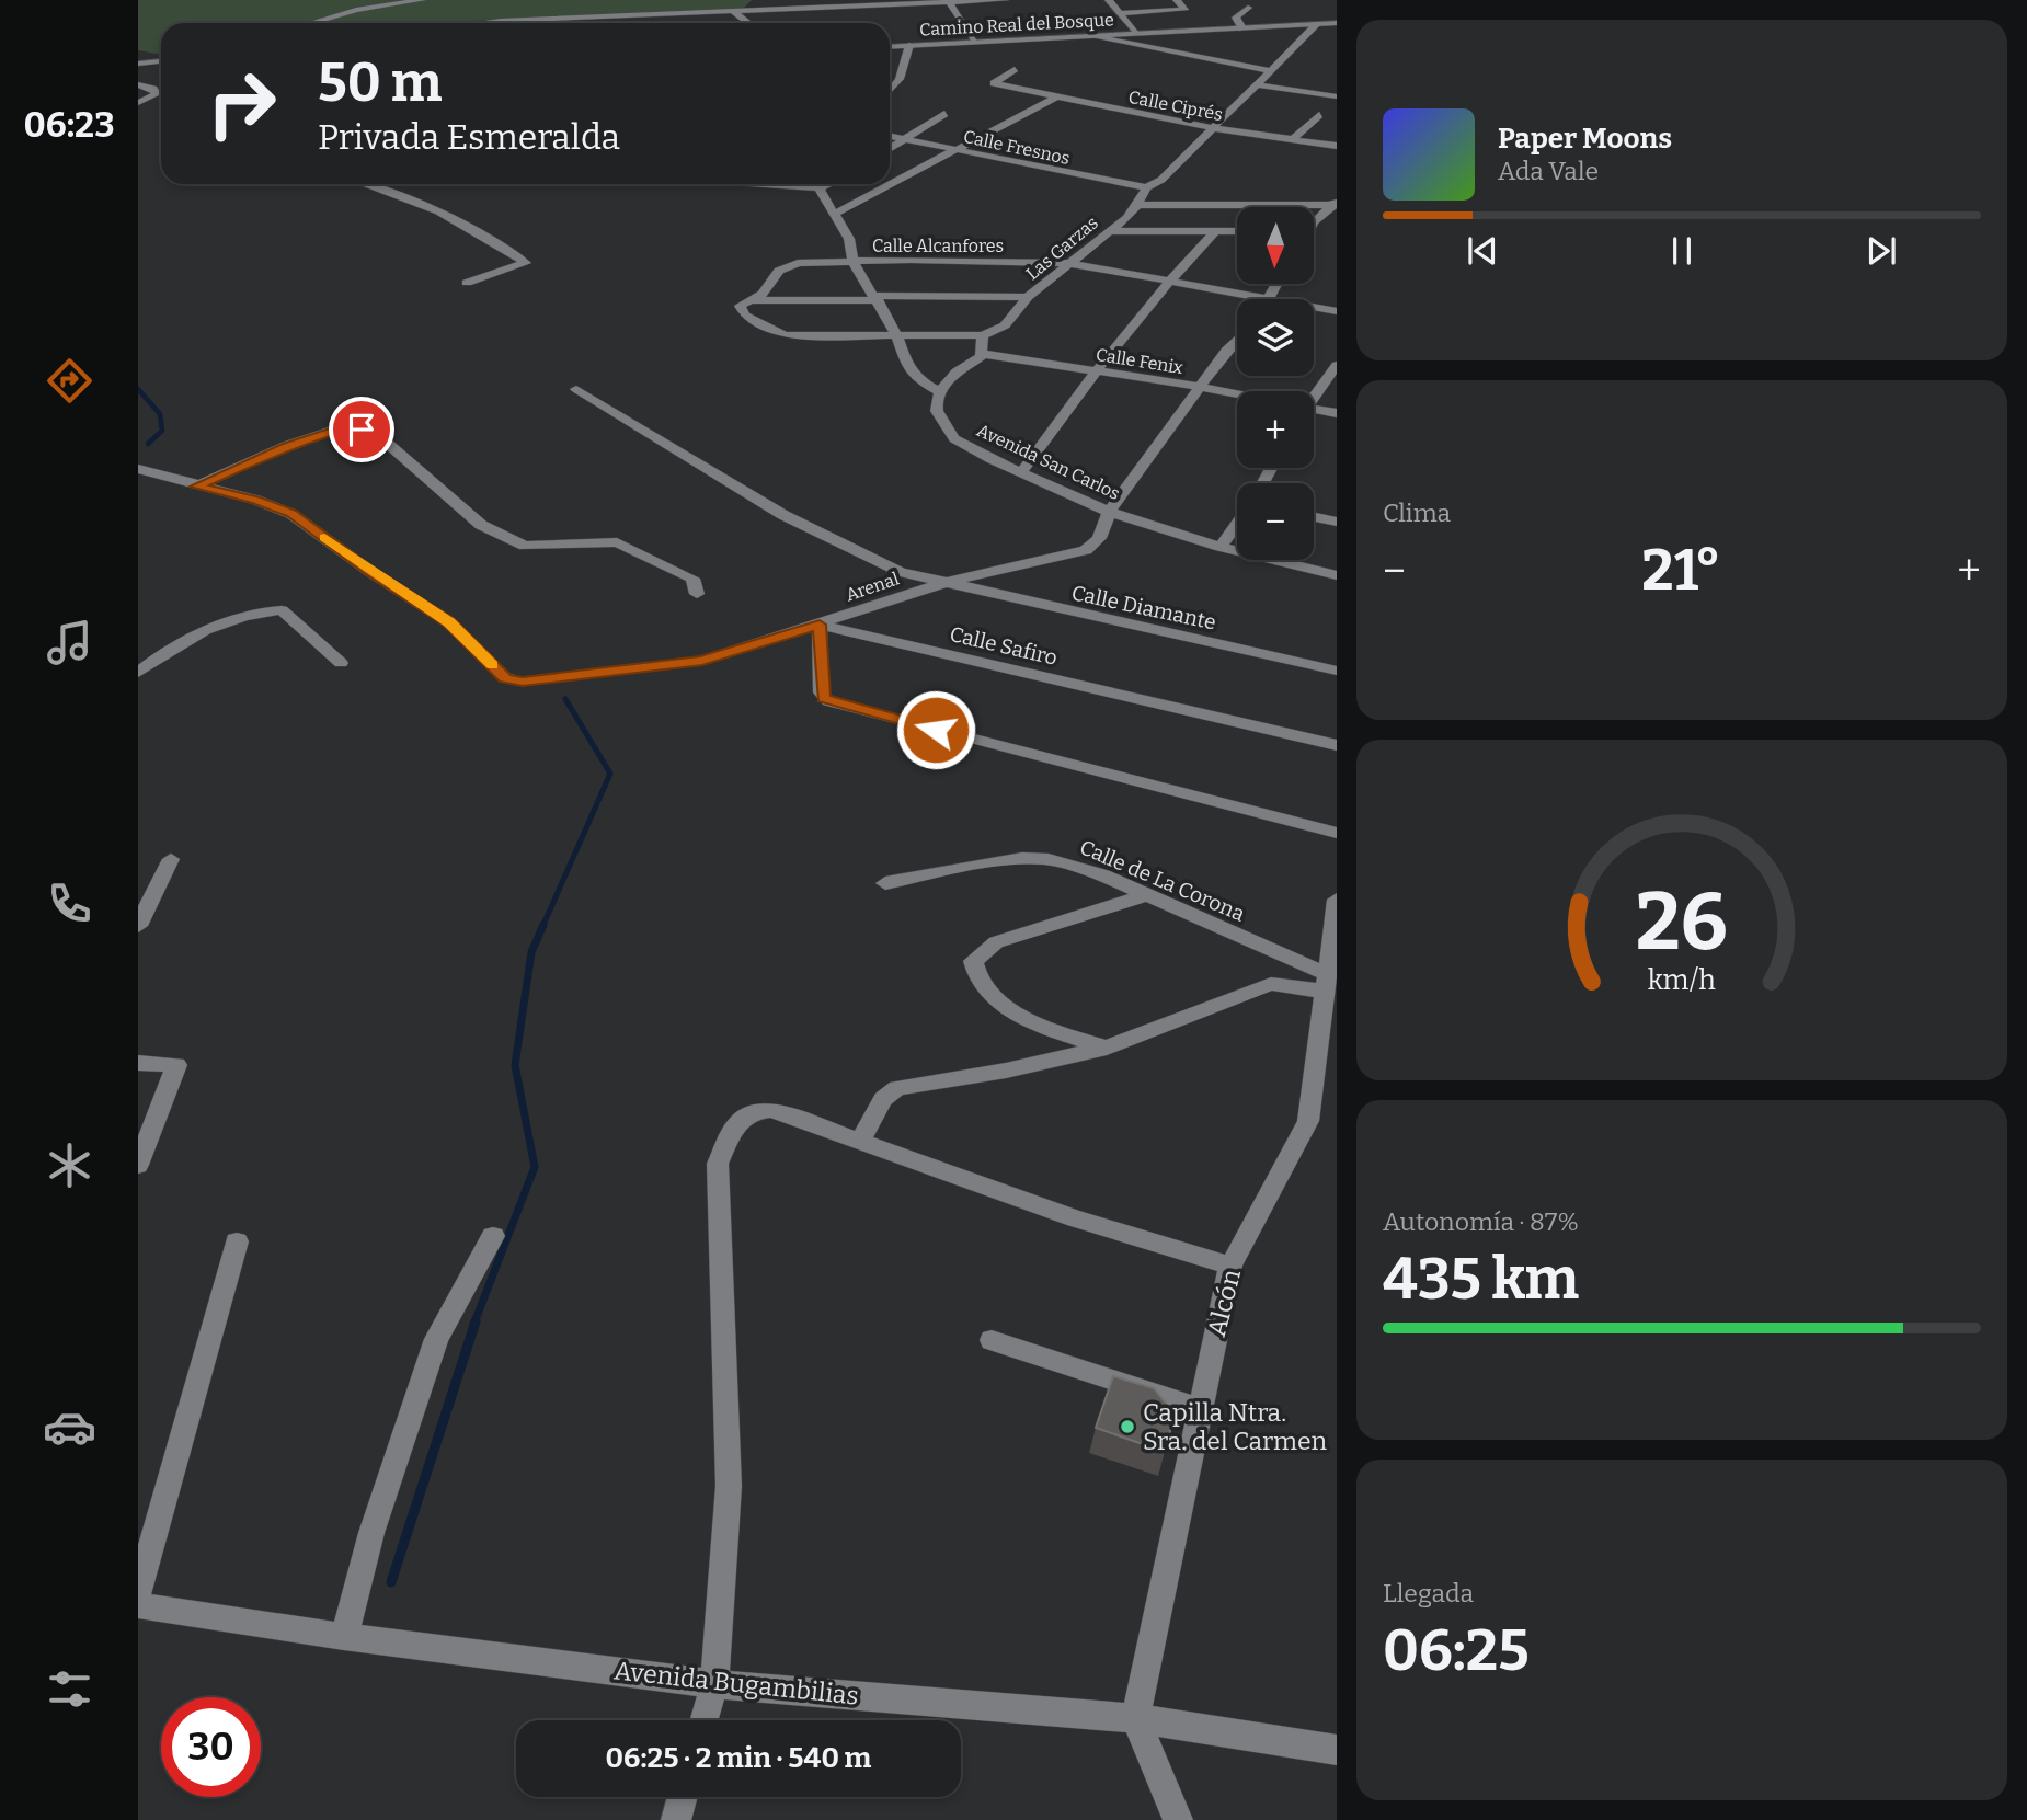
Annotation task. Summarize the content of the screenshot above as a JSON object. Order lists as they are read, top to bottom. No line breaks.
{"streets":{"street":["Camino Real del Bosque","Calle Ciprés","Calle Fresnos","Calle Alcanfores","Las Garzas","Calle Fenix","Avenida San Carlos","Arenal","Calle Diamante","Calle Safiro","Calle de La Corona","Alcón","Avenida Bugambilias"]},"crossings":[["Calle Fresnos","Las Garzas"],["Calle Alcanfores","Las Garzas"],["Calle Fenix","Arenal"],["Avenida San Carlos","Arenal"],["Arenal","Calle Diamante"],["Arenal","Calle Safiro"],["Calle de La Corona","Alcón"],["Alcón","Avenida Bugambilias"]],"places":["Capilla Ntra. Sra. del Carmen"],"north":"bottom","page":{"tabs":"06:23","turn":["50 m","Privada Esmeralda"],"song":["Paper Moons","Ada Vale"],"map_buttons":["+","−"],"tile":["Clima",["Autonomía · 87%","435 km"],["Llegada","06:25"]],"heat":["−","21°","+"],"limit":"30","trip":"06:25 · 2 min · 540 m","gauge":["26","km/h"]}}
